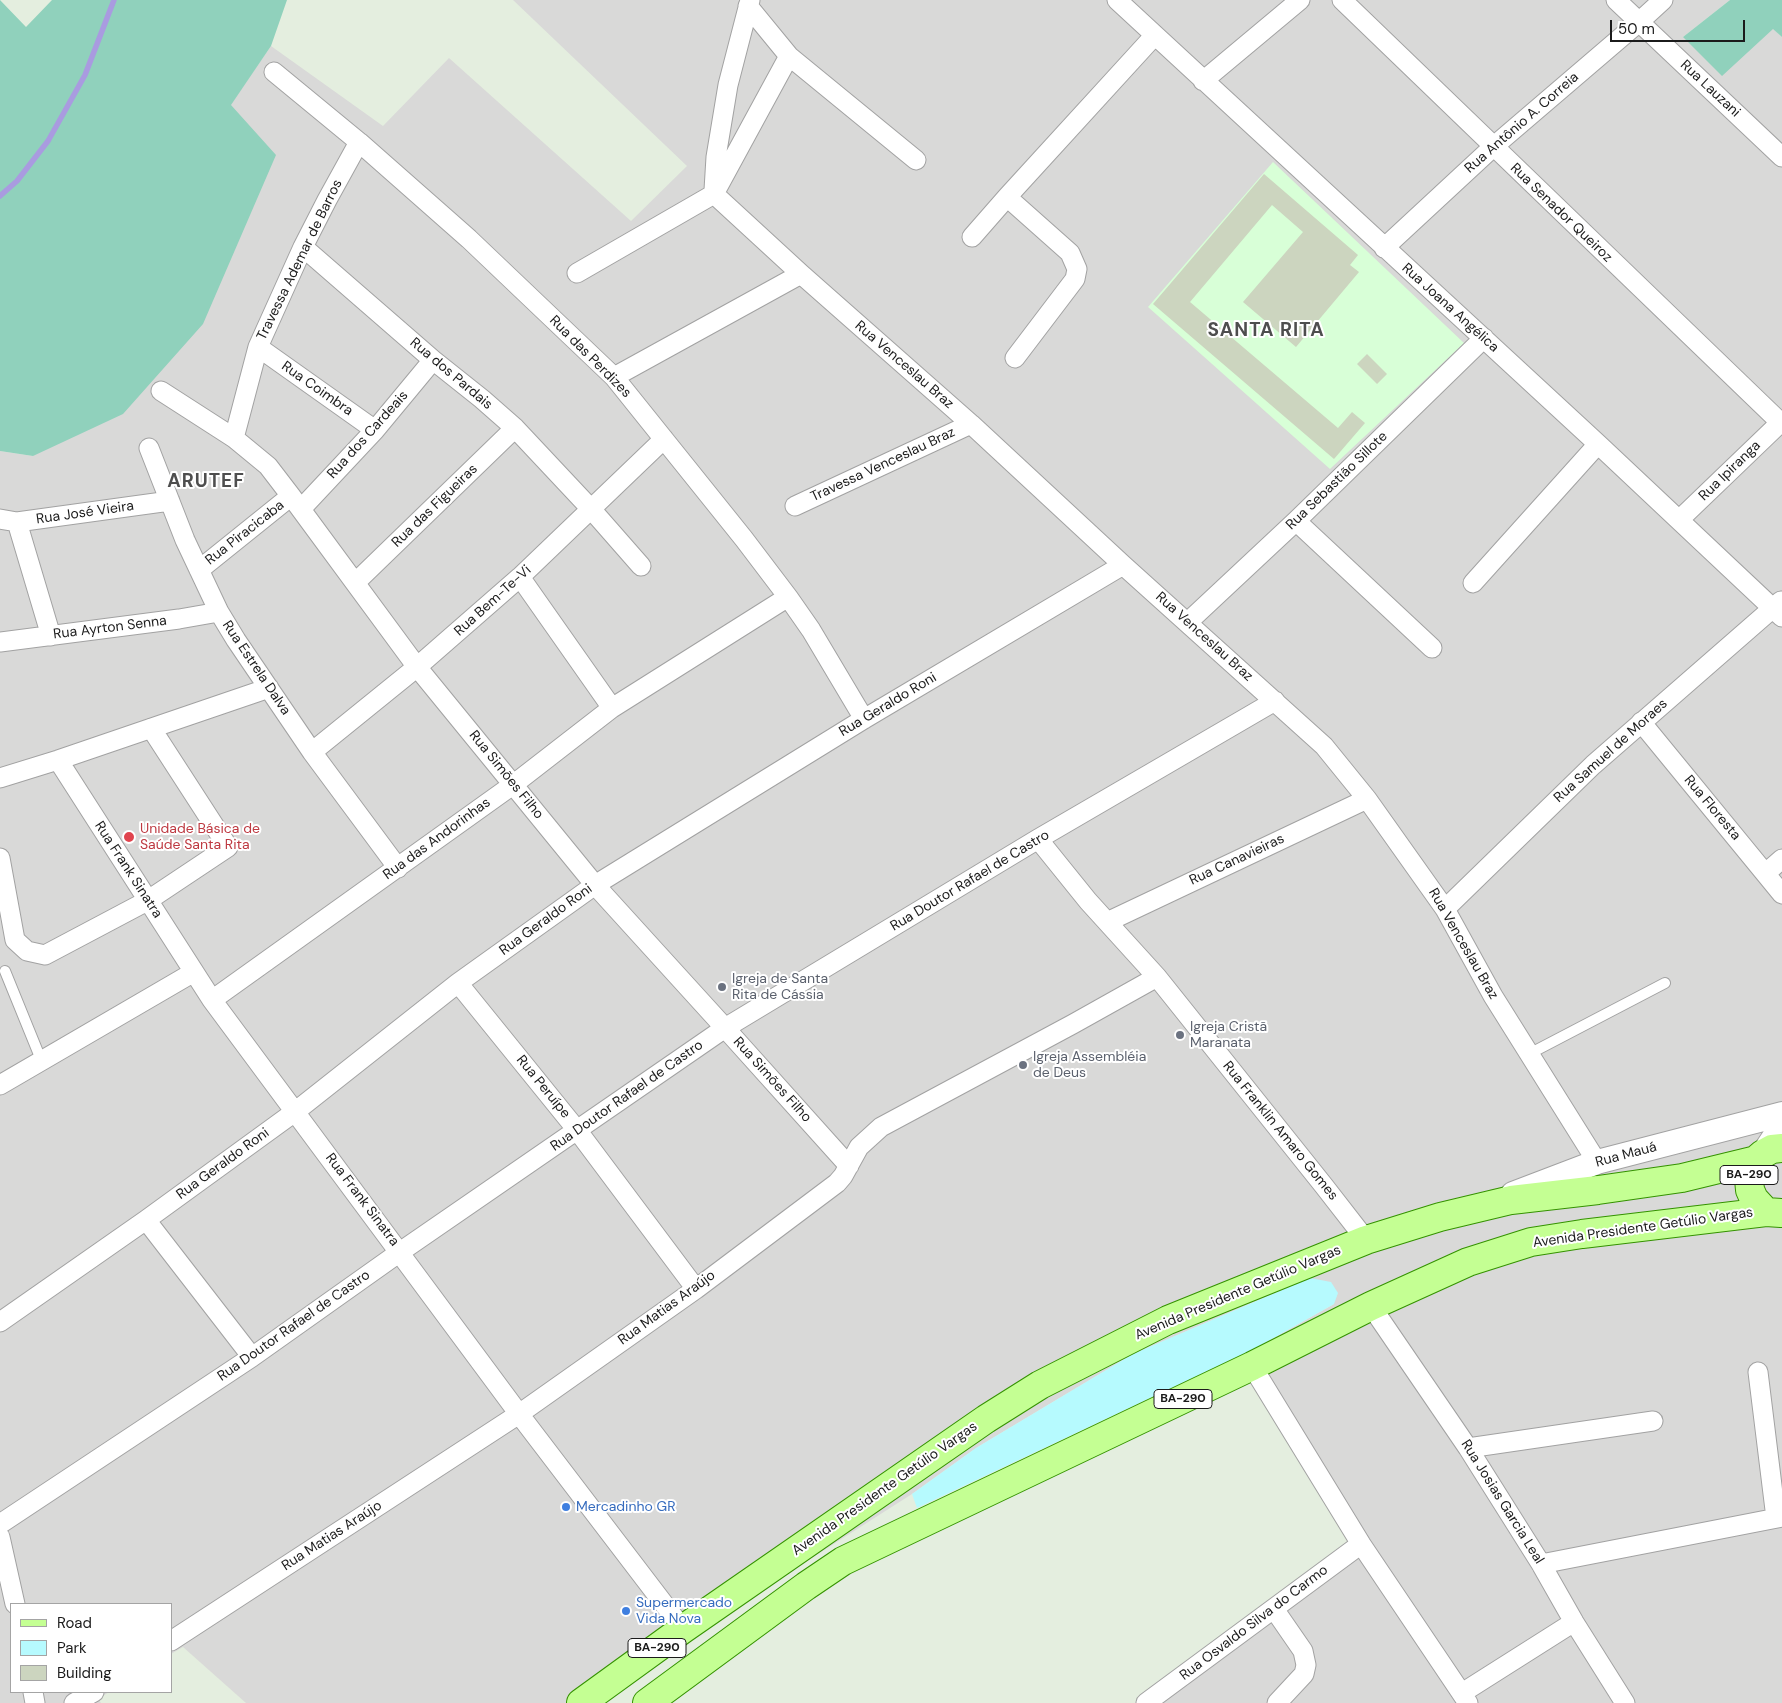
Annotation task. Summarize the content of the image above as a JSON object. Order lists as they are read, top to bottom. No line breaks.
{"streets":{"main road":["BA-290","Avenida Presidente Getúlio Vargas"],"street":["Rua Lauzani","Rua Antônio A. Correia","Rua Senador Queiroz","Travessa Ademar de Barros","Rua Joana Angélica","Rua das Perdizes","Rua Venceslau Braz","Rua dos Pardais","Rua Coimbra","Rua dos Cardeais","Travessa Venceslau Braz","Rua Ipiranga","Rua Sebastião Sillote","Rua das Figueiras","Rua José Vieira","Rua Piracicaba","Rua Bem-Te-Vi","Rua Ayrton Senna","Rua Estrela Dalva","Rua Geraldo Roni","Rua Samuel de Moraes","Rua Simões Filho","Rua Floresta","Rua das Andorinhas","Rua Canavieiras","Rua Frank Sinatra","Rua Doutor Rafael de Castro","Rua Peruípe","Rua Franklin Amaro Gomes","Rua Mauá","Rua Matias Araújo","Rua Josias Garcia Leal","Rua Osvaldo Silva do Carmo"]},"crossings":[["Rua Lauzani","Rua Antônio A. Correia"],["Rua Antônio A. Correia","Rua Senador Queiroz"],["Rua Antônio A. Correia","Rua Joana Angélica"],["Rua Senador Queiroz","Rua Ipiranga"],["Travessa Ademar de Barros","Rua das Perdizes"],["Travessa Ademar de Barros","Rua dos Pardais"],["Travessa Ademar de Barros","Rua Coimbra"],["Travessa Ademar de Barros","Rua Simões Filho"],["Rua Joana Angélica","Rua Ipiranga"],["Rua Joana Angélica","Rua Sebastião Sillote"],["Rua Joana Angélica","Rua Samuel de Moraes"],["Rua das Perdizes","Rua Bem-Te-Vi"],["Rua das Perdizes","Rua Geraldo Roni"],["Rua das Perdizes","Rua das Andorinhas"],["Rua Venceslau Braz","Travessa Venceslau Braz"],["Rua Venceslau Braz","Rua Sebastião Sillote"],["Rua Venceslau Braz","Rua Geraldo Roni"],["Rua Venceslau Braz","Rua Samuel de Moraes"],["Rua Venceslau Braz","Rua Canavieiras"],["Rua Venceslau Braz","Rua Doutor Rafael de Castro"],["Rua Venceslau Braz","Rua Mauá"],["Rua dos Pardais","Rua dos Cardeais"],["Rua dos Pardais","Rua das Figueiras"],["Rua dos Pardais","Rua Bem-Te-Vi"],["Rua Coimbra","Rua dos Cardeais"],["Rua dos Cardeais","Rua Piracicaba"],["Rua dos Cardeais","Rua Simões Filho"],["Rua das Figueiras","Rua Simões Filho"],["Rua José Vieira","Rua Estrela Dalva"],["Rua Piracicaba","Rua Estrela Dalva"],["Rua Piracicaba","Rua Simões Filho"],["Rua Bem-Te-Vi","Rua Estrela Dalva"],["Rua Bem-Te-Vi","Rua Simões Filho"],["Rua Ayrton Senna","Rua Estrela Dalva"],["Rua Estrela Dalva","Rua das Andorinhas"],["Rua Geraldo Roni","Rua Simões Filho"],["Rua Geraldo Roni","Rua Frank Sinatra"],["Rua Geraldo Roni","Rua Peruípe"],["Rua Samuel de Moraes","Rua Floresta"],["Rua Simões Filho","Rua das Andorinhas"],["Rua Simões Filho","Rua Doutor Rafael de Castro"],["Rua Simões Filho","Rua Matias Araújo"],["Rua das Andorinhas","Rua Frank Sinatra"],["Rua Canavieiras","Rua Franklin Amaro Gomes"],["Rua Frank Sinatra","Rua Doutor Rafael de Castro"],["Rua Frank Sinatra","Avenida Presidente Getúlio Vargas"],["Rua Frank Sinatra","Rua Matias Araújo"],["Rua Doutor Rafael de Castro","Rua Peruípe"],["Rua Doutor Rafael de Castro","Rua Franklin Amaro Gomes"],["Rua Peruípe","Rua Matias Araújo"],["Rua Franklin Amaro Gomes","Avenida Presidente Getúlio Vargas"],["Rua Franklin Amaro Gomes","Rua Matias Araújo"],["Rua Mauá","Avenida Presidente Getúlio Vargas"],["BA-290","Avenida Presidente Getúlio Vargas"],["Avenida Presidente Getúlio Vargas","Rua Josias Garcia Leal"]],"districts":["SANTA RITA","ARUTEF"],"places":["Unidade Básica de Saúde Santa Rita","Igreja de Santa Rita de Cássia","Igreja Cristã Maranata","Igreja Assembléia de Deus","Mercadinho GR","Supermercado Vida Nova"],"legend":["Road","Park","Building"],"scale_bar":"50 m"}
